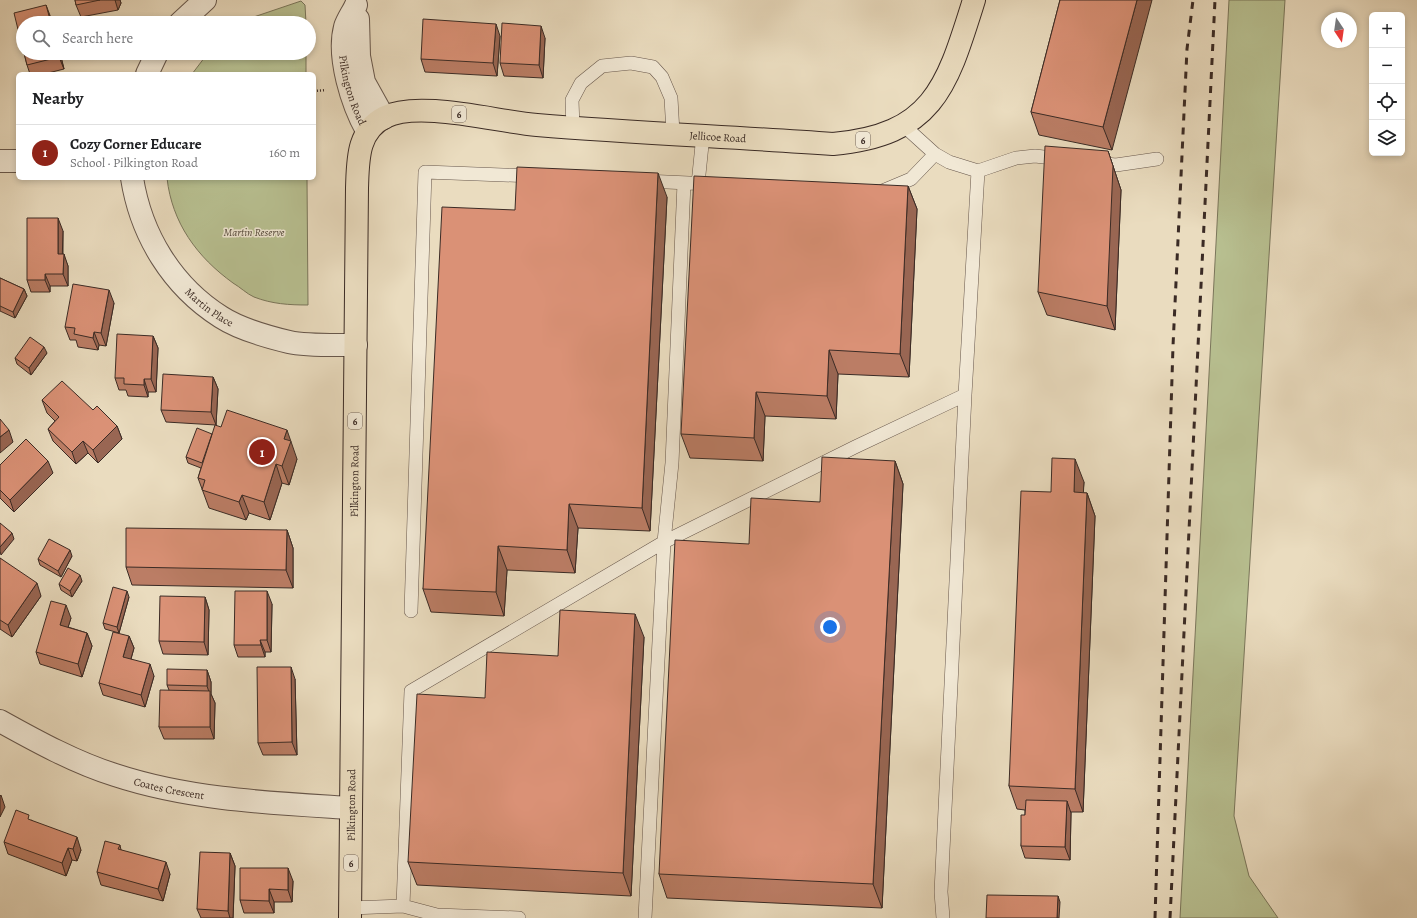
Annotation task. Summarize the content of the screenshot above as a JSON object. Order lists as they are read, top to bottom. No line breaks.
{"streets":{"main road":["Pilkington Road","6","Jellicoe Road"],"street":["Martin Place","Coates Crescent"]},"crossings":[["Pilkington Road","Jellicoe Road"],["Pilkington Road","Martin Place"],["Pilkington Road","Coates Crescent"]],"parks":["Martin Reserve"],"north":"bottom","page":{"map_buttons":["+","−"],"search":"Search here","heading":"Nearby","list":[{"mark":"1","name":"Cozy Corner Educare","note":"School · Pilkington Road","value":"160 m"}],"pins":"1"}}
